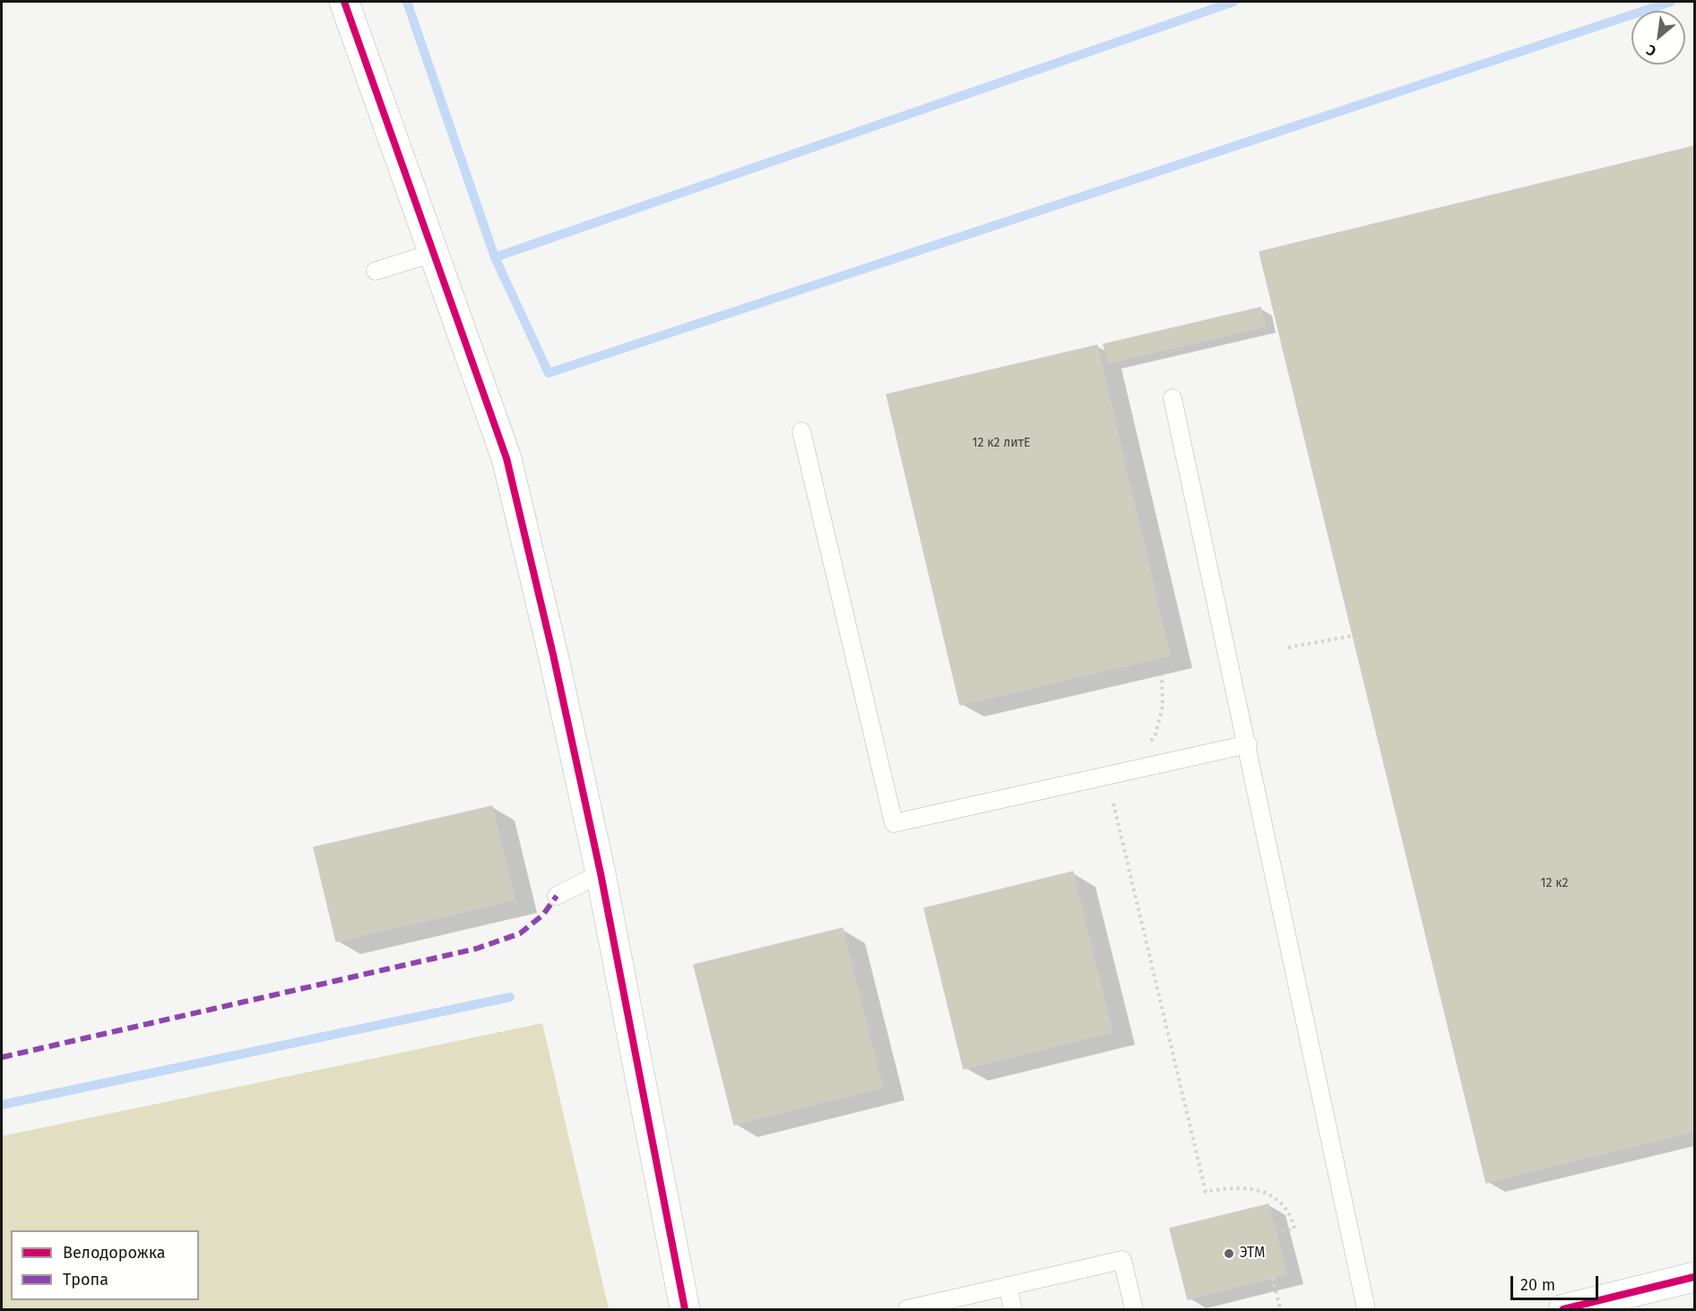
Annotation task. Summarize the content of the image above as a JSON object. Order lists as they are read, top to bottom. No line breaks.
{"places":["ЭТМ"],"house_numbers":["12 к2 литЕ","12 к2"],"legend":["Велодорожка","Тропа"],"scale_bar":"20 m","north":"bottom left"}
